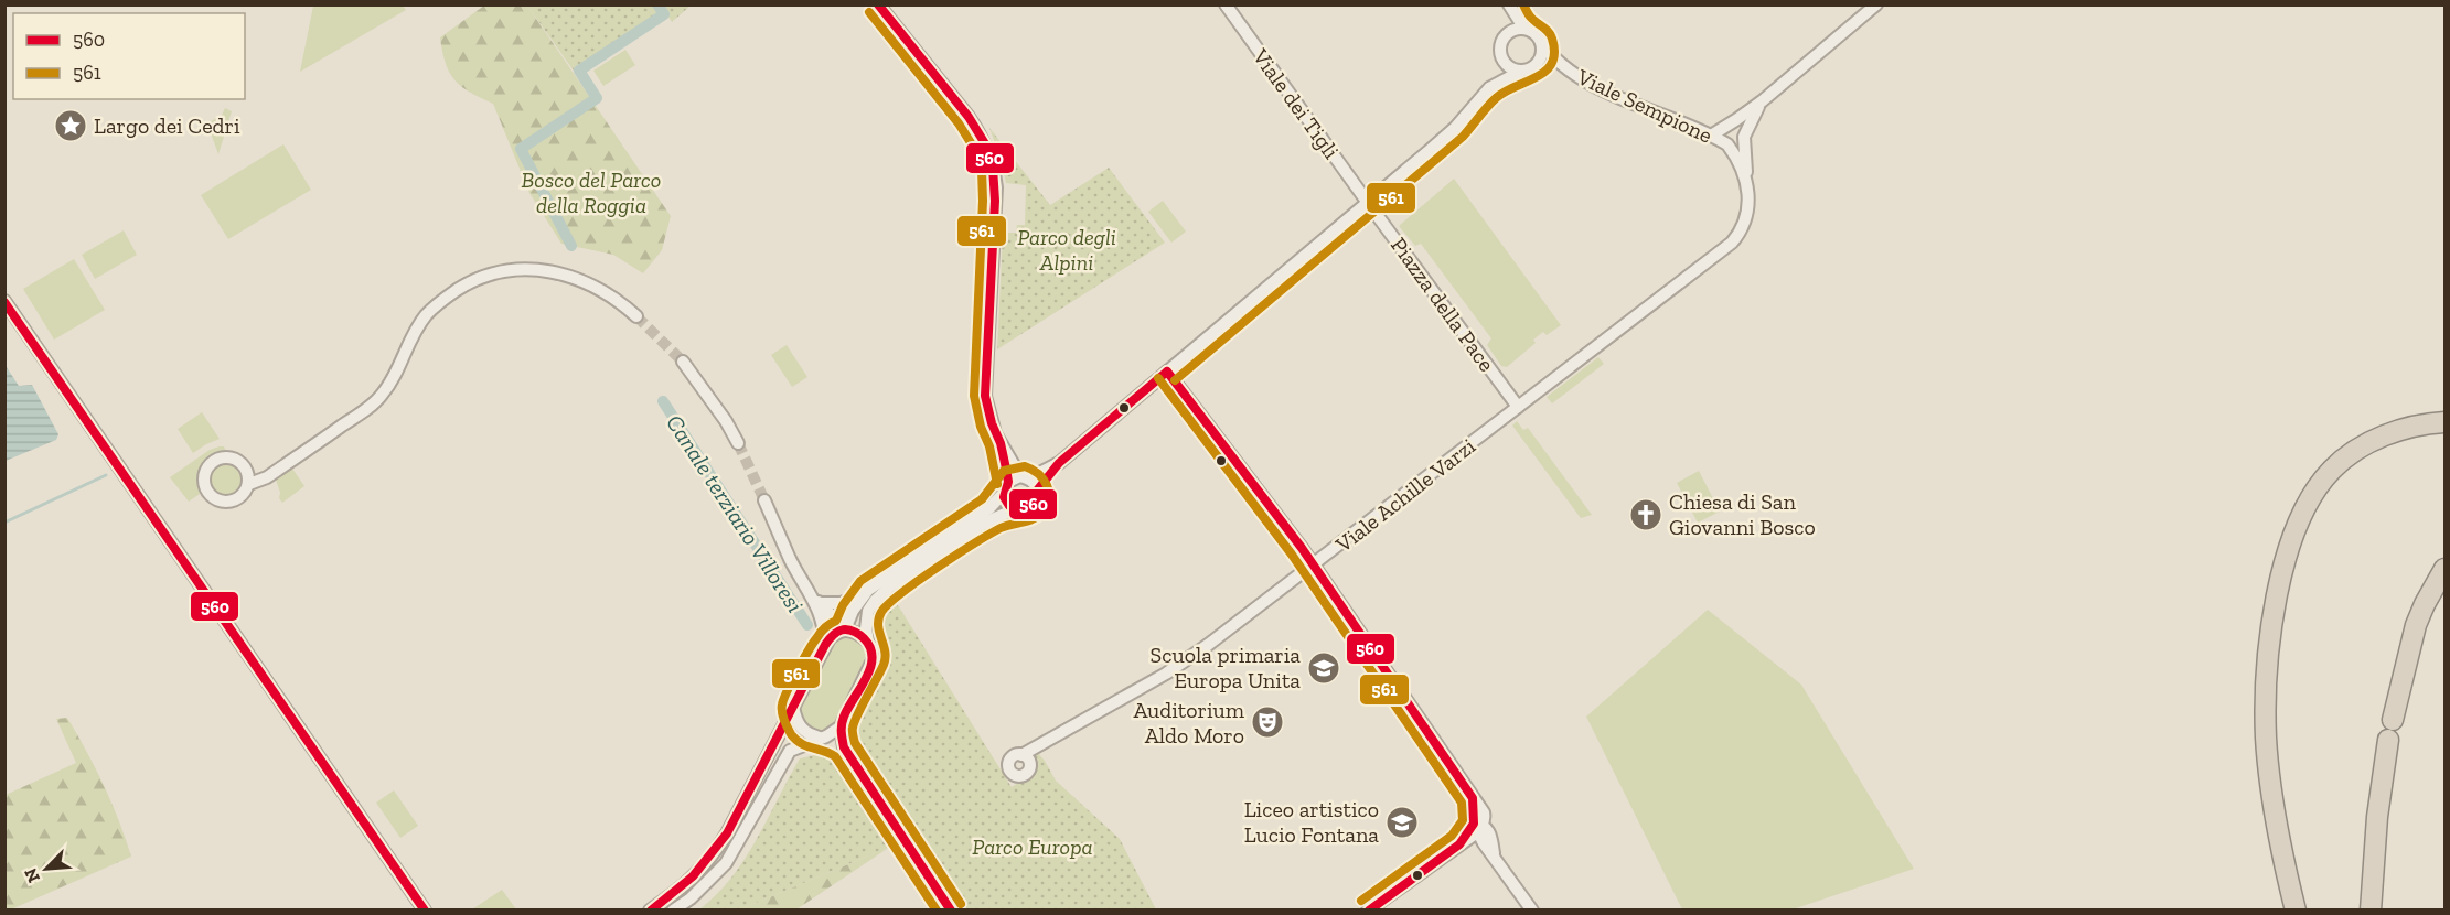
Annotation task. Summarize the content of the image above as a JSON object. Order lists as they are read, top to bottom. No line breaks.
{"streets":{"street":["Viale dei Tigli","Viale Sempione","Piazza della Pace","Viale Achille Varzi"]},"crossings":[["Viale dei Tigli","Piazza della Pace"],["Viale Sempione","Viale Achille Varzi"],["Piazza della Pace","Viale Achille Varzi"]],"water":["Canale terziario Villoresi"],"parks":["Bosco del Parco della Roggia","Parco degli Alpini","Parco Europa"],"places":{"place":["Largo dei Cedri"],"church":["Chiesa di San Giovanni Bosco"],"school or university":["Scuola primaria Europa Unita","Liceo artistico Lucio Fontana"],"theatre":["Auditorium Aldo Moro"]},"lines":["transit line 560","transit line 561"],"legend":["560","561"],"north":"bottom left"}
